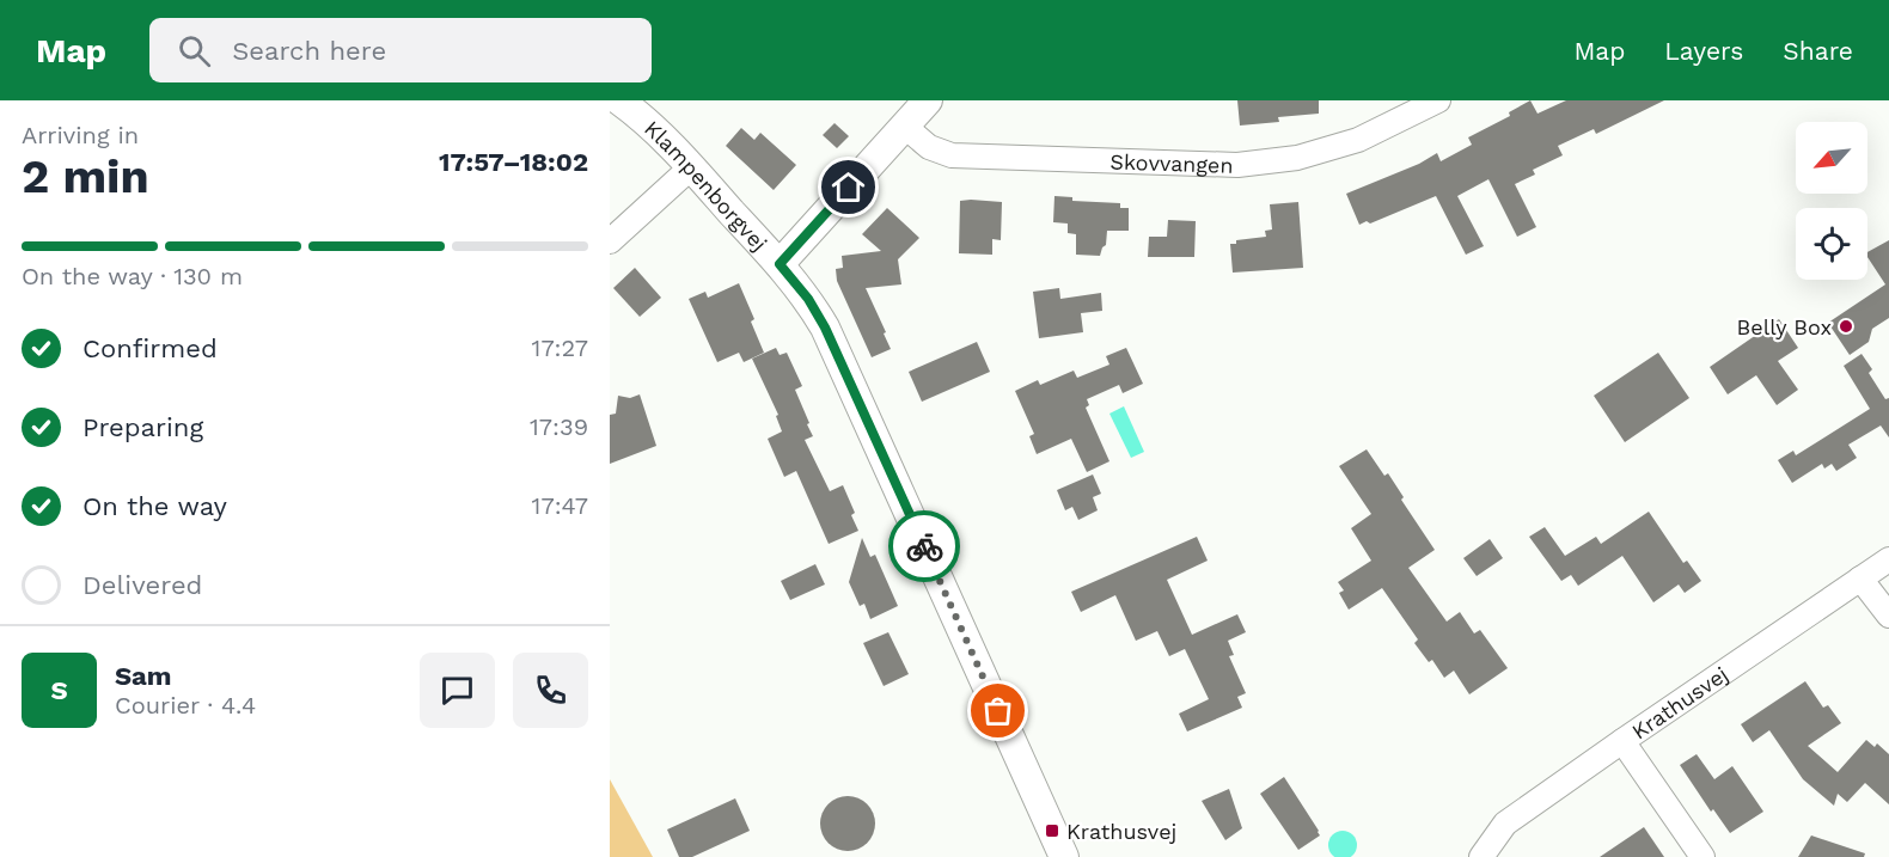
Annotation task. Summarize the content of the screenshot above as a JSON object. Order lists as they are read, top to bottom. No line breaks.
{"streets":{"street":["Skovvangen","Klampenborgvej","Krathusvej"]},"places":{"other":["Belly Box"],"transit":["Krathusvej"]},"north":"bottom left","page":{"header":"Map","search":"Search here","nav":["Map","Layers","Share"],"heading":["2 min","Arriving in","17:57–18:02"],"panel":["Sam","Courier · 4.4"],"bar":"On the way · 130 m","list":[["Confirmed","17:27"],["Preparing","17:39"],["On the way","17:47"],"Delivered"],"round":"S"}}
